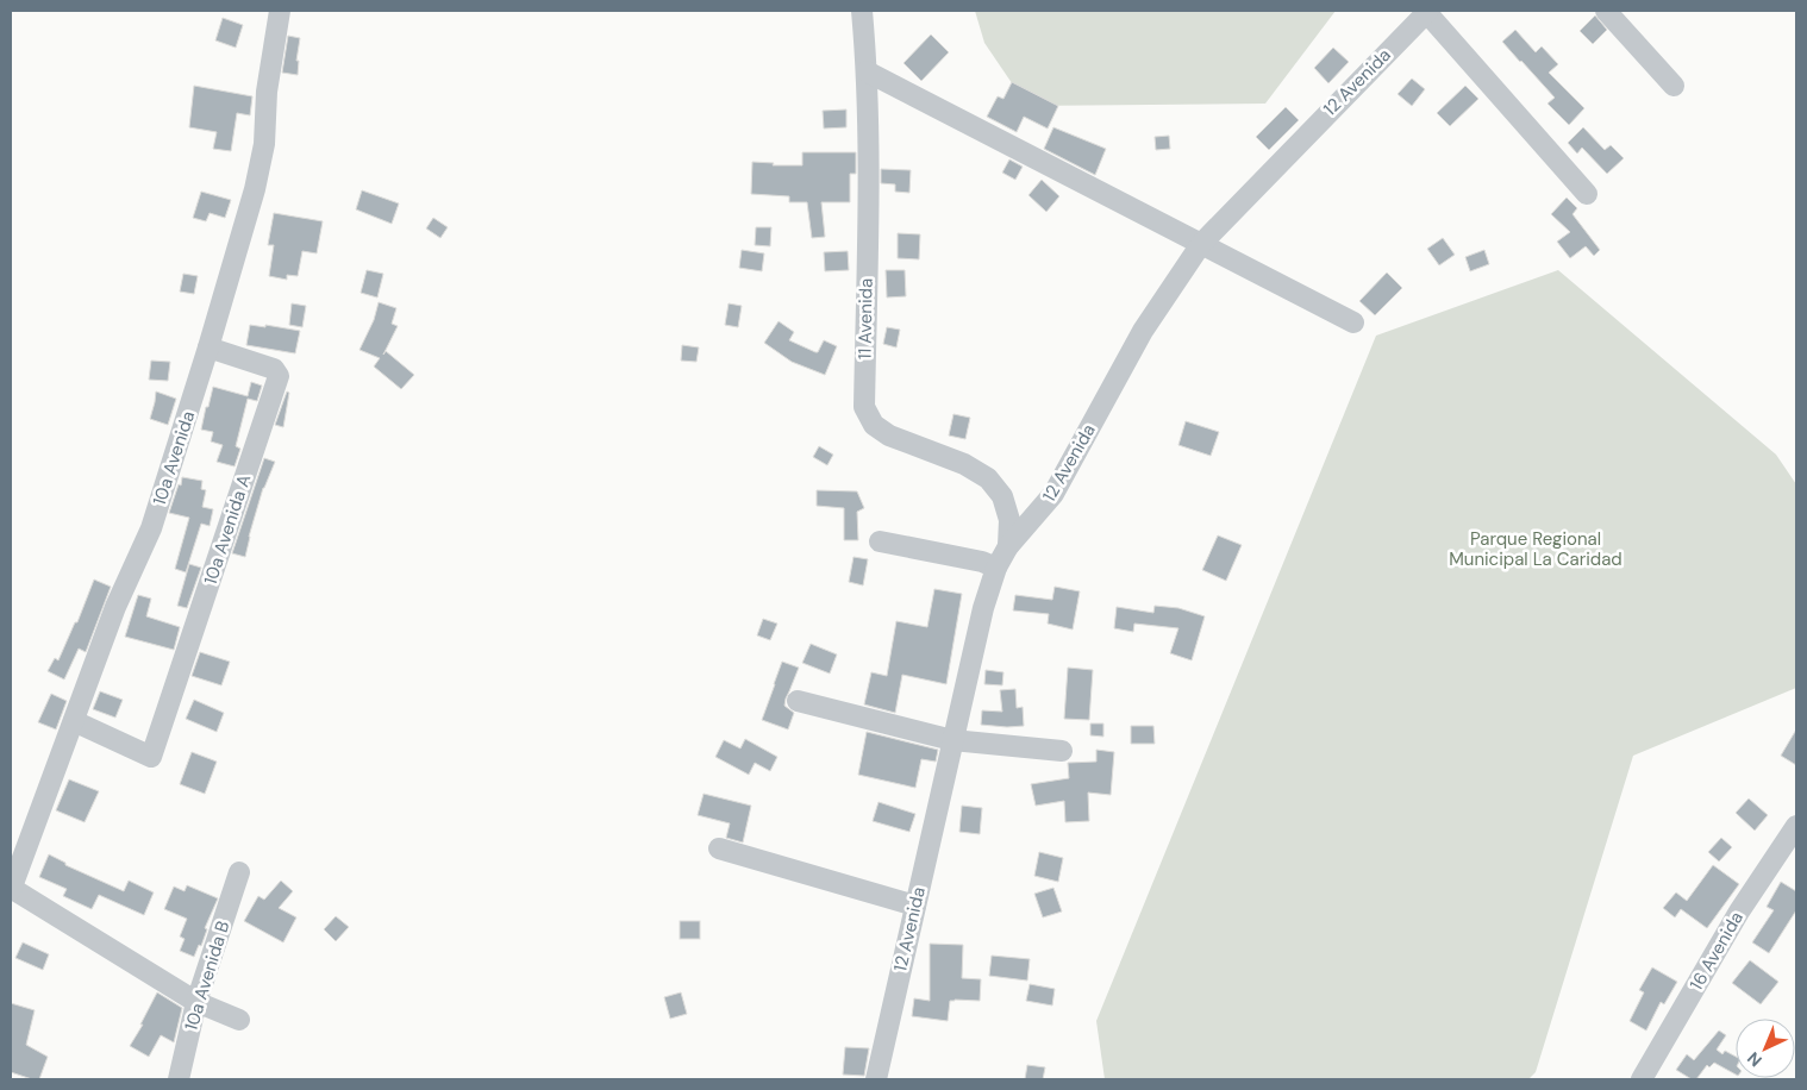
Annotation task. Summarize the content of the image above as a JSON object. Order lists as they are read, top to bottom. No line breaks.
{"streets":{"street":["12 Avenida","11 Avenida","10a Avenida","10a Avenida A","16 Avenida","10a Avenida B"]},"crossings":[["12 Avenida","11 Avenida"],["10a Avenida","10a Avenida A"]],"parks":["Parque Regional Municipal La Caridad"],"north":"bottom left"}
